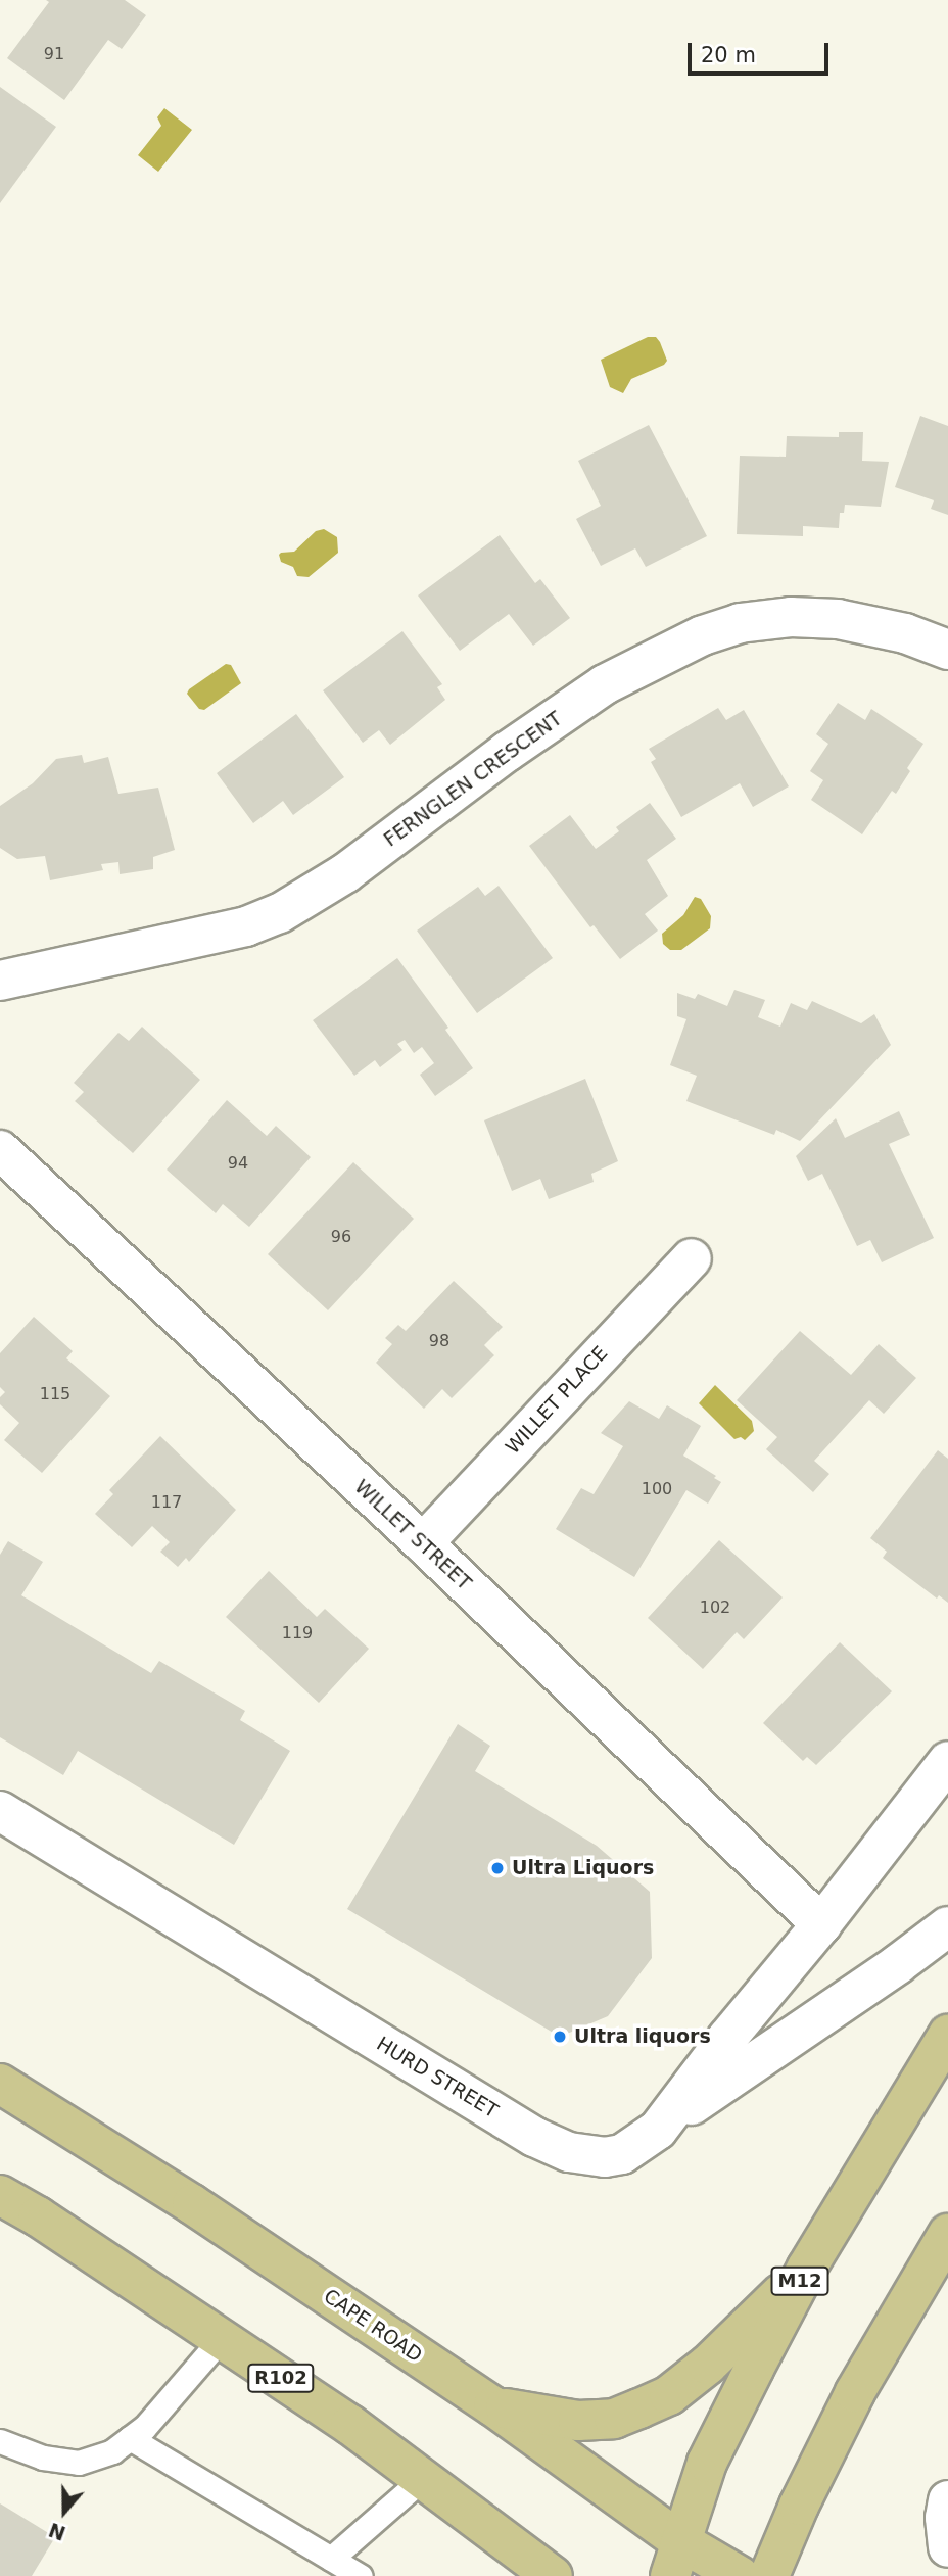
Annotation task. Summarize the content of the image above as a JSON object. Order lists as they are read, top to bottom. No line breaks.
{"streets":{"main road":["M12","CAPE ROAD","R102"],"street":["FERNGLEN CRESCENT","WILLET PLACE","WILLET STREET","HURD STREET"]},"crossings":[["WILLET PLACE","WILLET STREET"],["WILLET STREET","HURD STREET"],["M12","CAPE ROAD"]],"places":["Ultra Liquors","Ultra liquors"],"house_numbers":["91","94","96","98","115","100","117","102","119"],"scale_bar":"20 m","north":"bottom"}
